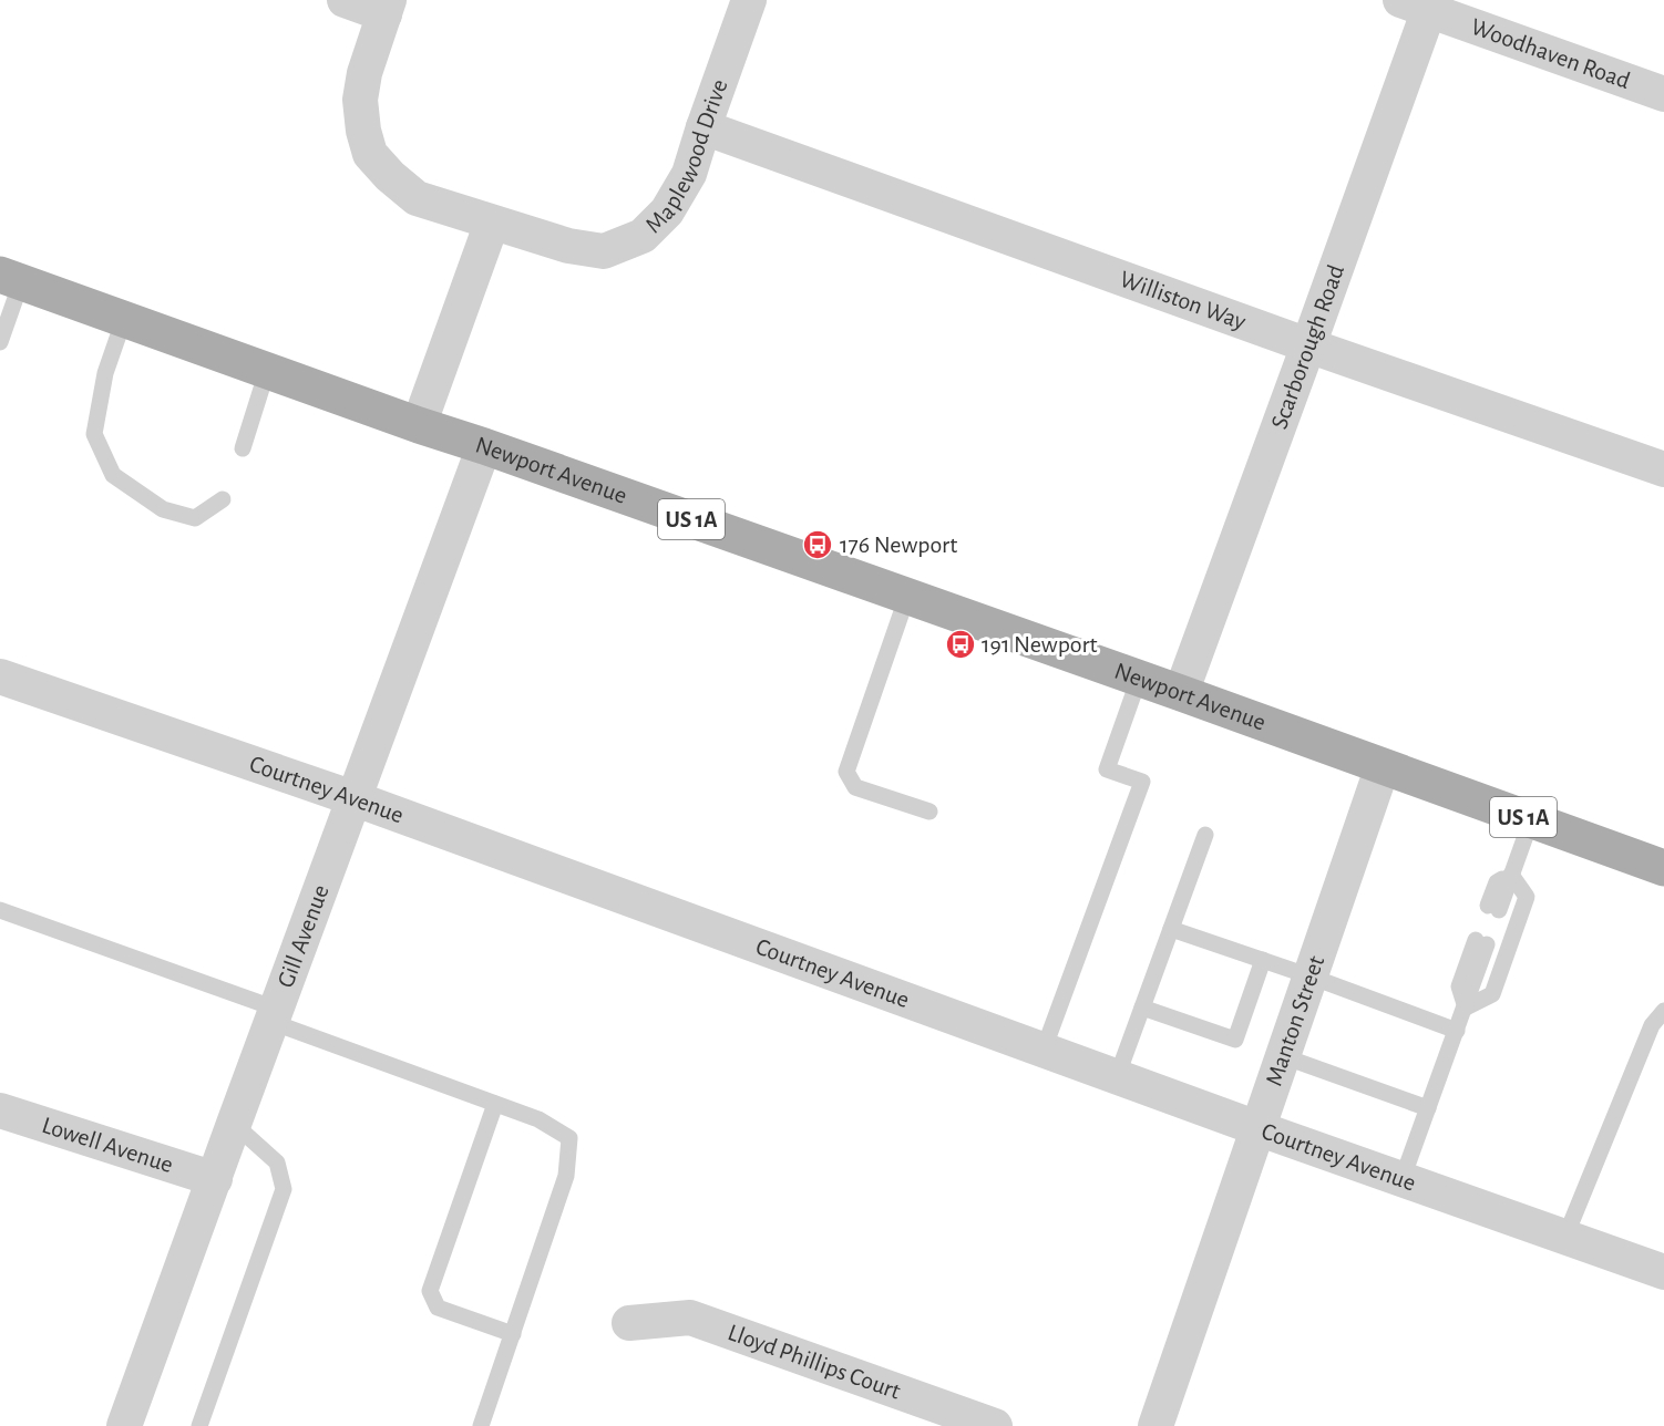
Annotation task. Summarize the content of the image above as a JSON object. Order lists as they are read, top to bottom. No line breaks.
{"streets":{"main road":["Newport Avenue","US 1A"],"street":["Woodhaven Road","Maplewood Drive","Williston Way","Scarborough Road","Courtney Avenue","Gill Avenue","Manton Street","Lowell Avenue","Lloyd Phillips Court"]},"crossings":[["Woodhaven Road","Scarborough Road"],["Maplewood Drive","Williston Way"],["Williston Way","Scarborough Road"],["Scarborough Road","Newport Avenue"],["Newport Avenue","Gill Avenue"],["Newport Avenue","Manton Street"],["Courtney Avenue","Gill Avenue"],["Courtney Avenue","Manton Street"],["Gill Avenue","Lowell Avenue"]],"places":{"bus stop":["176 Newport","191 Newport"]}}
